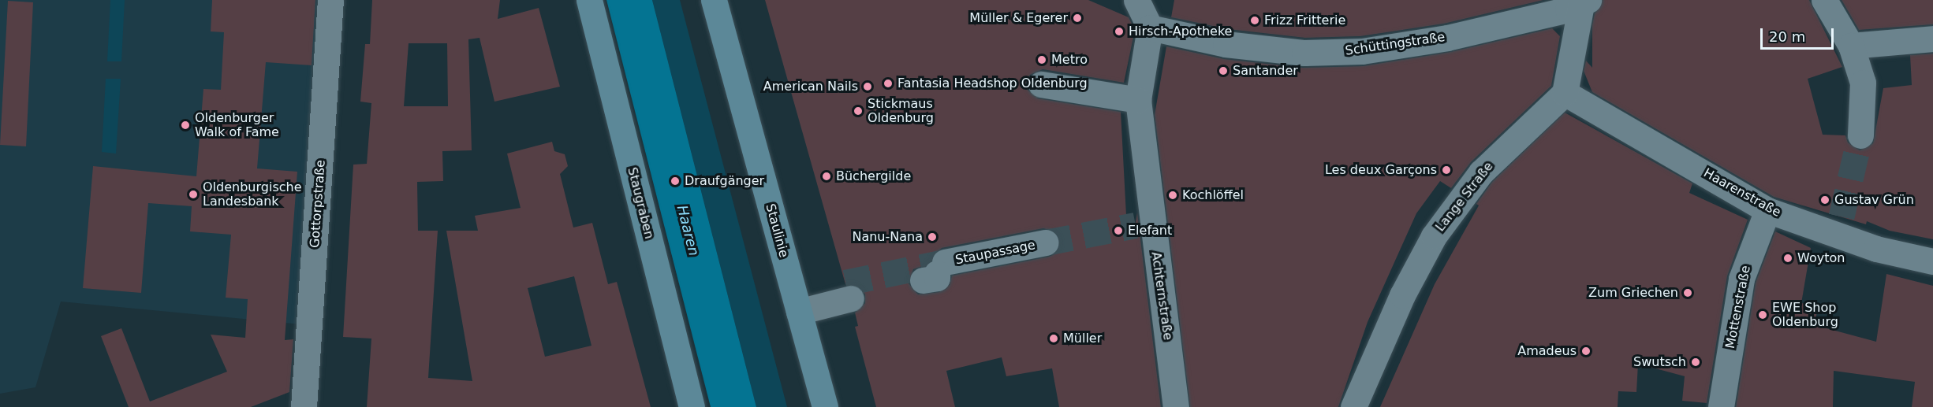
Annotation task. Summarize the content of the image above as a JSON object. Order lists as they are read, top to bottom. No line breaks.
{"streets":{"street":["Schüttingstraße","Haarenstraße","Lange Straße","Staugraben","Gottorpstraße","Staulinie","Staupassage","Achternstraße","Mottenstraße"]},"crossings":[["Schüttingstraße","Achternstraße"],["Haarenstraße","Lange Straße"],["Haarenstraße","Mottenstraße"]],"water":["Haaren"],"places":["Müller & Egerer","Frizz Fritterie","Hirsch-Apotheke","Metro","Santander","Fantasia Headshop Oldenburg","American Nails","Stickmaus Oldenburg","Oldenburger Walk of Fame","Les deux Garçons","Büchergilde","Draufgänger","Oldenburgische Landesbank","Kochlöffel","Gustav Grün","Elefant","Nanu-Nana","Woyton","Zum Griechen","EWE Shop Oldenburg","Müller","Amadeus","Swutsch"],"scale_bar":"20 m"}
